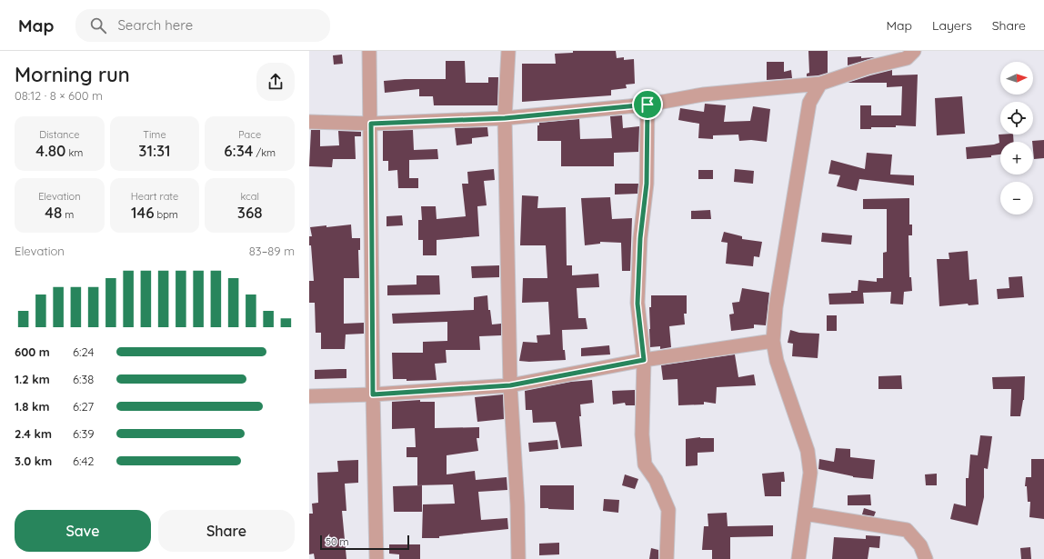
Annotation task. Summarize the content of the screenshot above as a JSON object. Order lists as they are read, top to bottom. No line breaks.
{"scale_bar":"50 m","north":"right","page":{"header":"Map","search":"Search here","nav":["Map","Layers","Share"],"heading":["Morning run","08:12 · 8 × 600 m"],"map_buttons":["+","−"],"stats":[["Distance","4.80 km"],["Time","31:31"],["Pace","6:34 /km"],["Elevation","48 m"],["Heart rate","146 bpm"],["kcal","368"]],"chart":["Elevation","83–89 m"],"list":[{"name":"600 m","note":"6:24"},{"name":"1.2 km","note":"6:38"},{"name":"1.8 km","note":"6:27"},{"name":"2.4 km","note":"6:39"},{"name":"3.0 km","note":"6:42"}],"buttons":["Save","Share"],"scale":"50 m"}}
